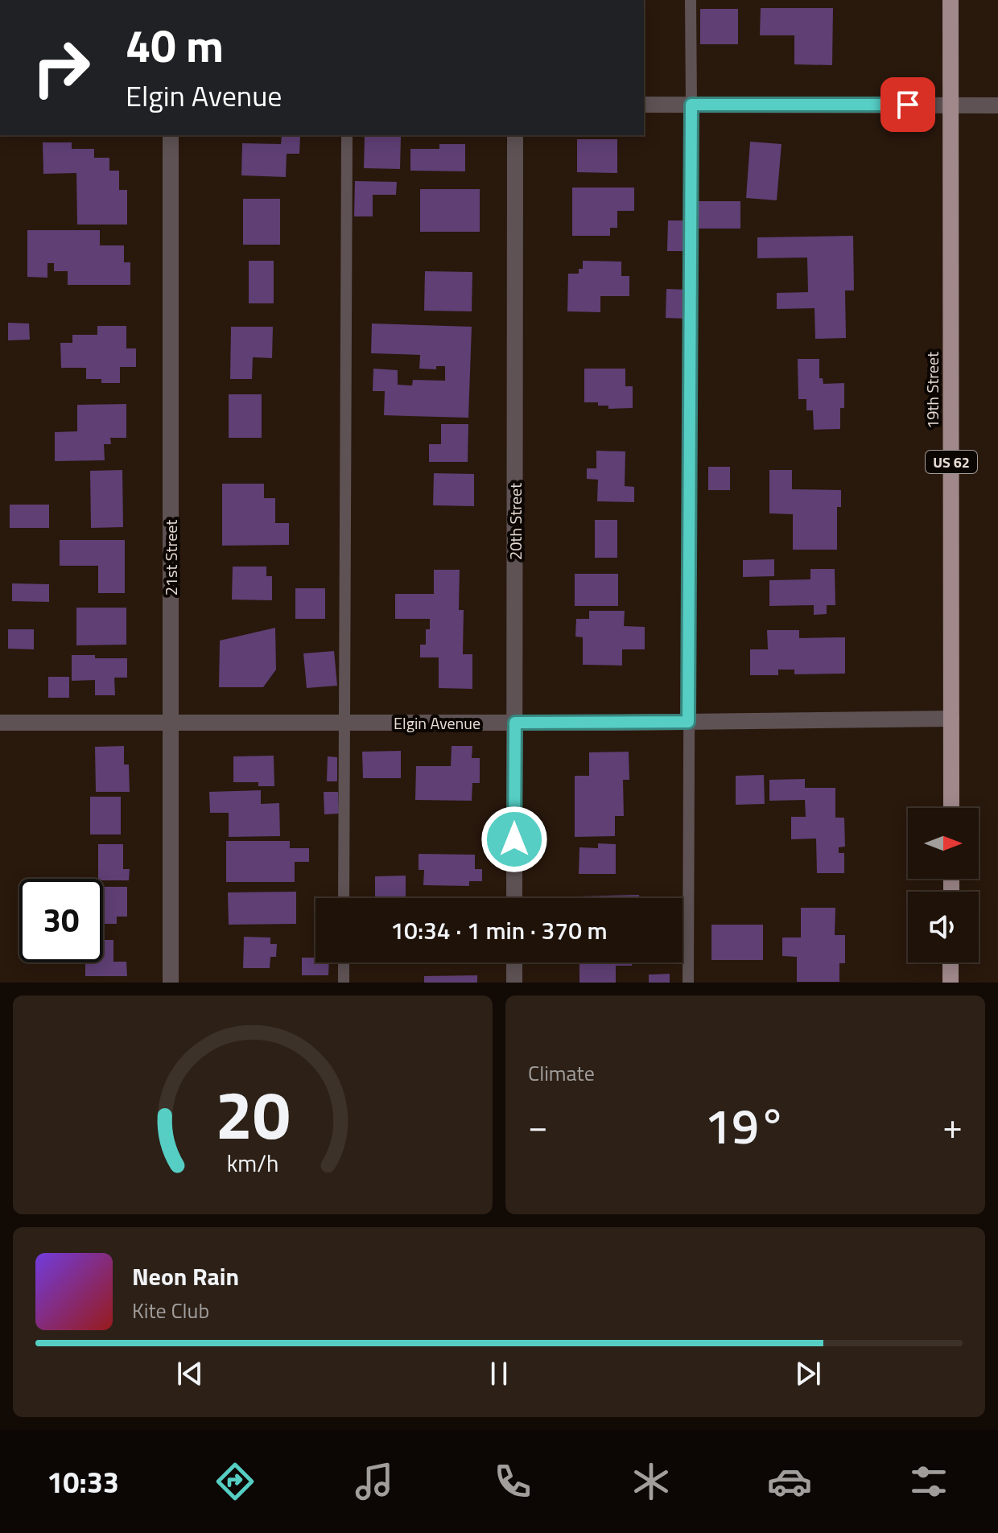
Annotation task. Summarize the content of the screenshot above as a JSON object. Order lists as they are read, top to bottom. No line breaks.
{"streets":{"main road":["19th Street","US 62"],"street":["20th Street","21st Street","Elgin Avenue"]},"crossings":[["19th Street","Elgin Avenue"],["20th Street","Elgin Avenue"],["21st Street","Elgin Avenue"]],"north":"right","page":{"turn":["40 m","Elgin Avenue"],"limit":"30","trip":"10:34 · 1 min · 370 m","tile":"Climate","heat":["−","19°","+"],"song":["Neon Rain","Kite Club"],"tabs":"10:33","gauge":["20","km/h"]}}
